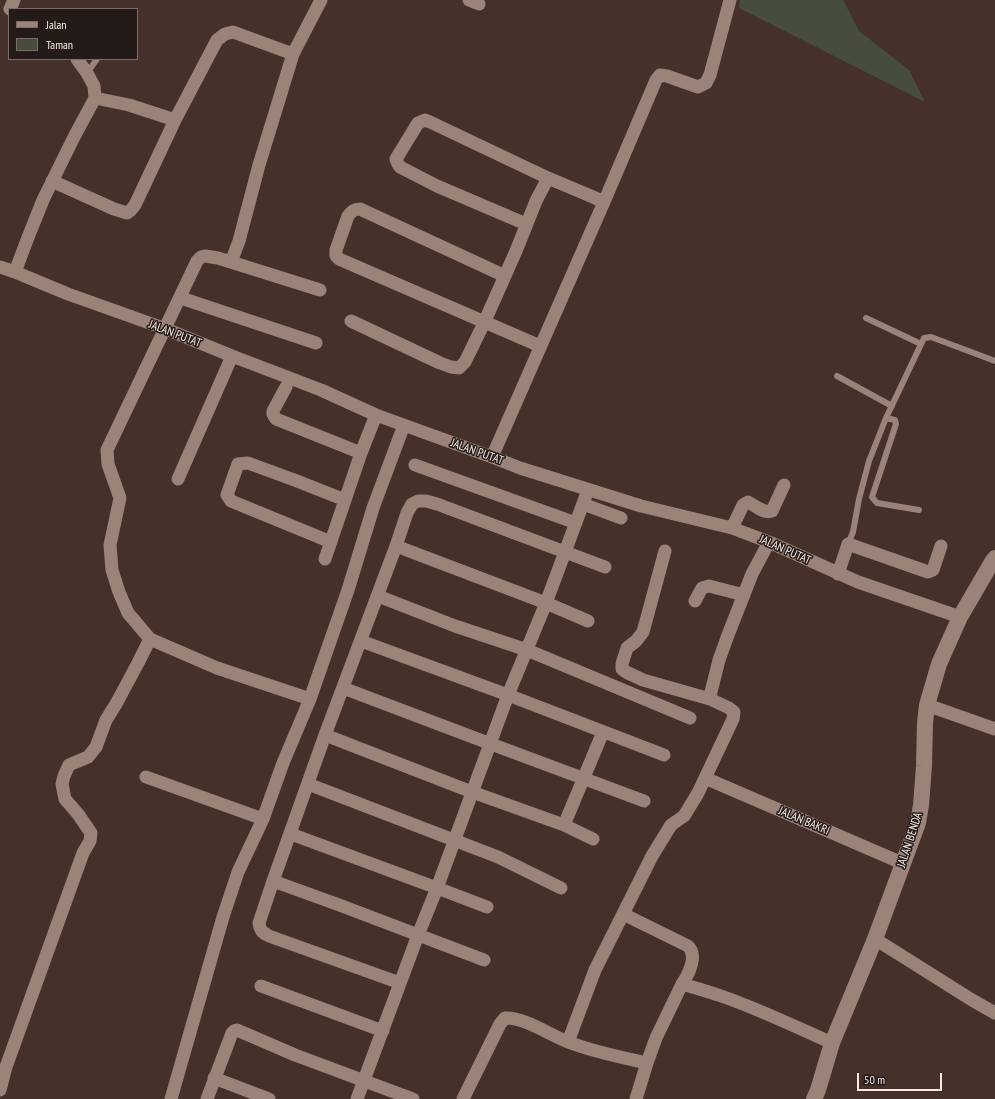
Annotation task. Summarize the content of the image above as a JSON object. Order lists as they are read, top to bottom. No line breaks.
{"streets":{"street":["JALAN PUTAT","JALAN BAKRI","JALAN BENDA"]},"crossings":[["JALAN PUTAT","JALAN BENDA"],["JALAN BAKRI","JALAN BENDA"]],"legend":["Jalan","Taman"],"scale_bar":"50 m"}
